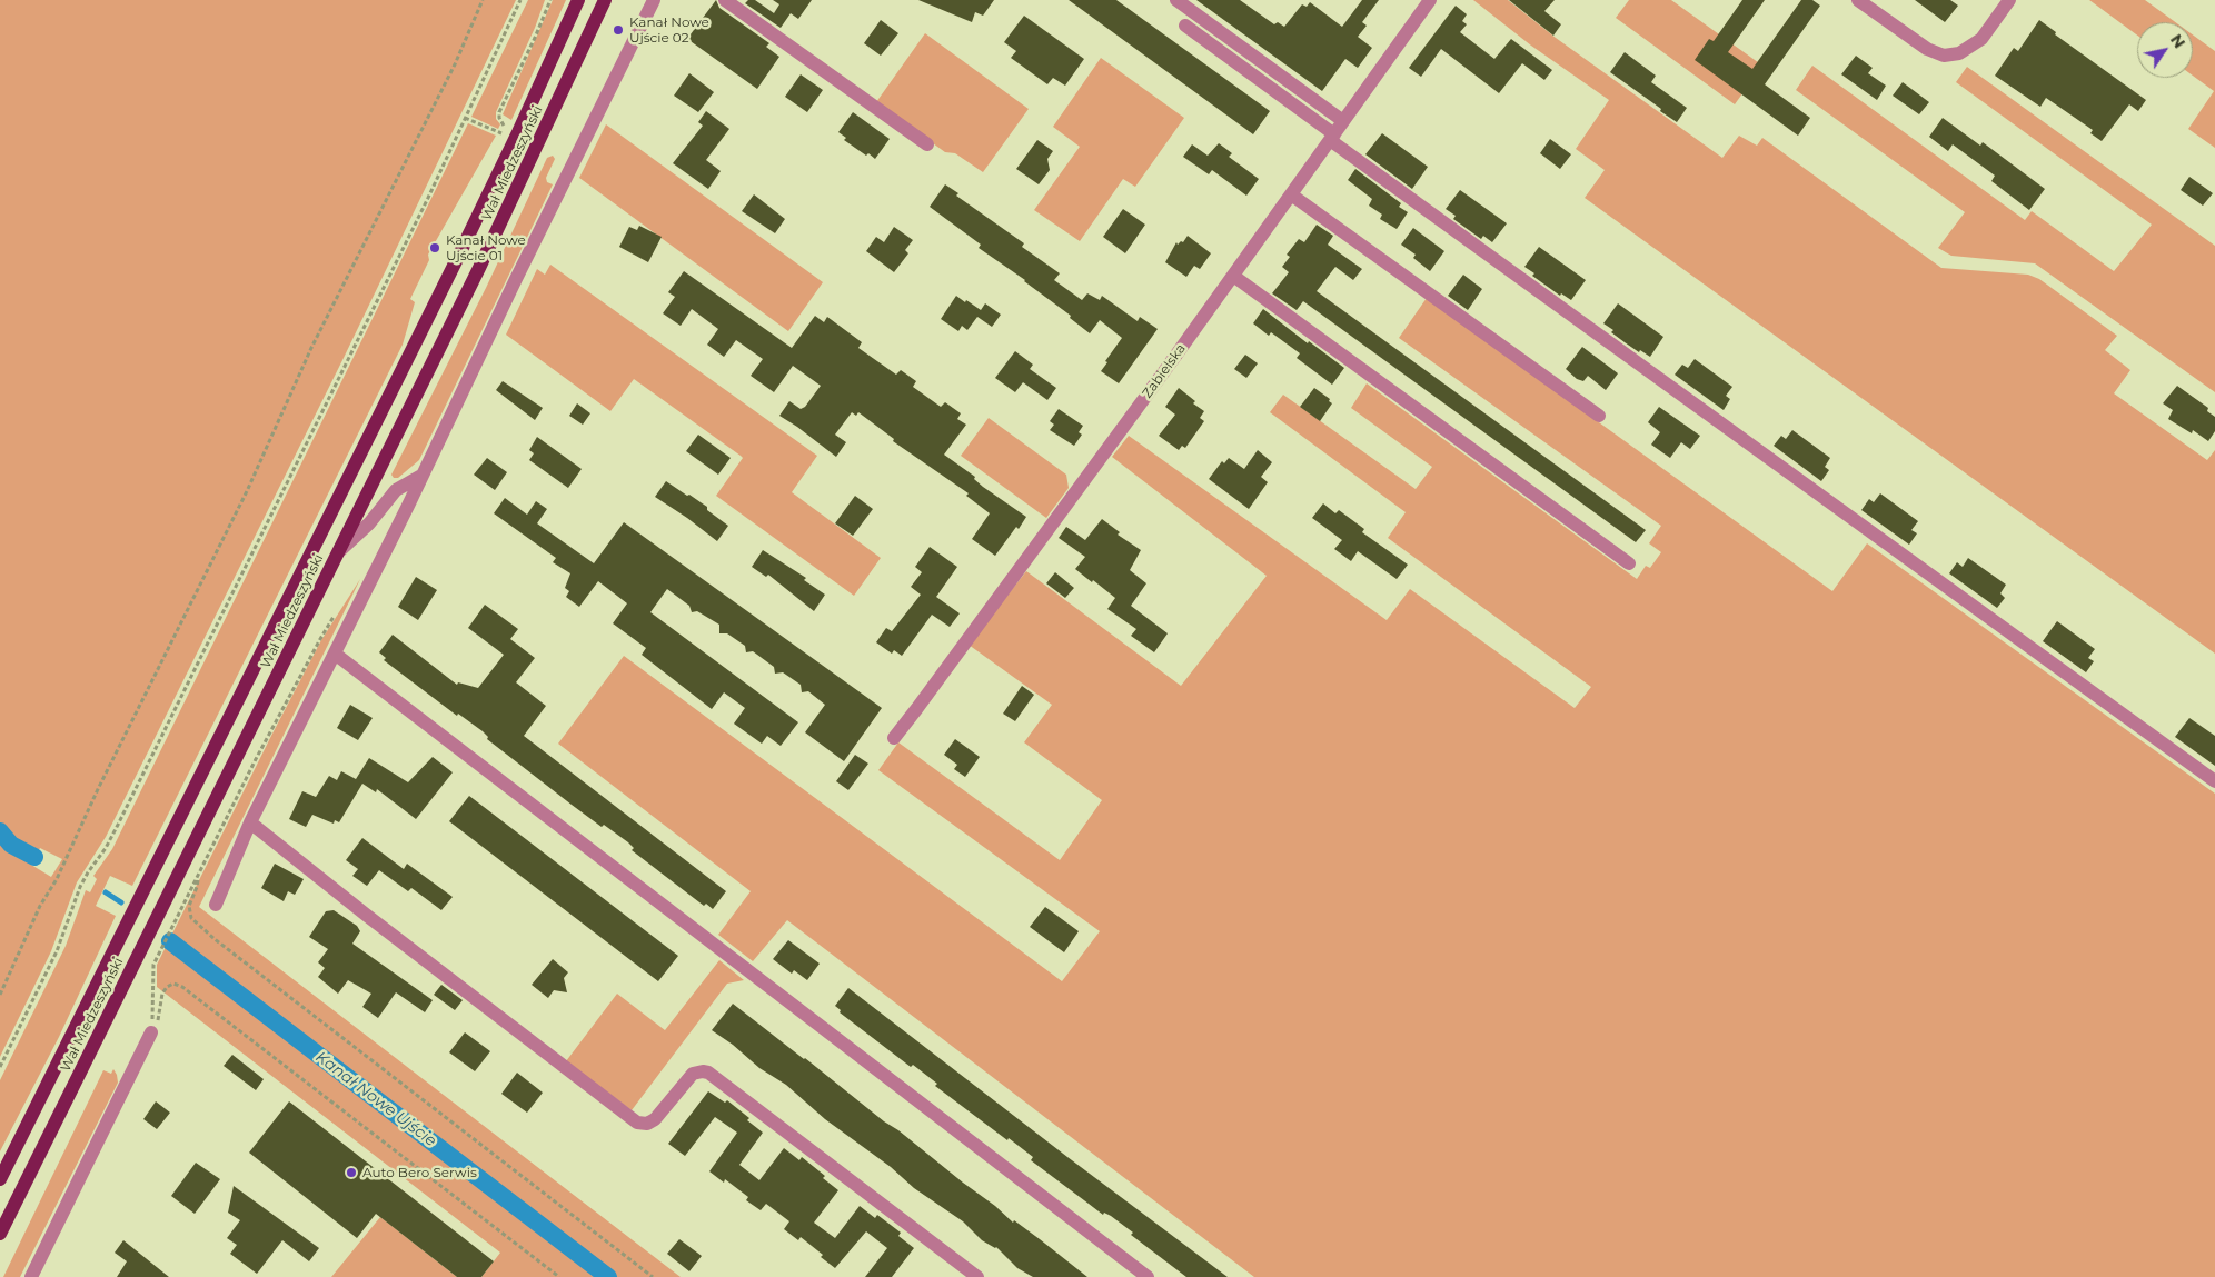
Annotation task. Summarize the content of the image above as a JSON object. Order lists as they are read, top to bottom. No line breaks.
{"streets":{"main road":["Wał Miedzeszyński"],"street":["Zabielska"]},"water":["Kanał Nowe Ujście"],"places":["Kanał Nowe Ujście 02","Kanał Nowe Ujście 01","Auto Bero Serwis"],"north":"top right"}
